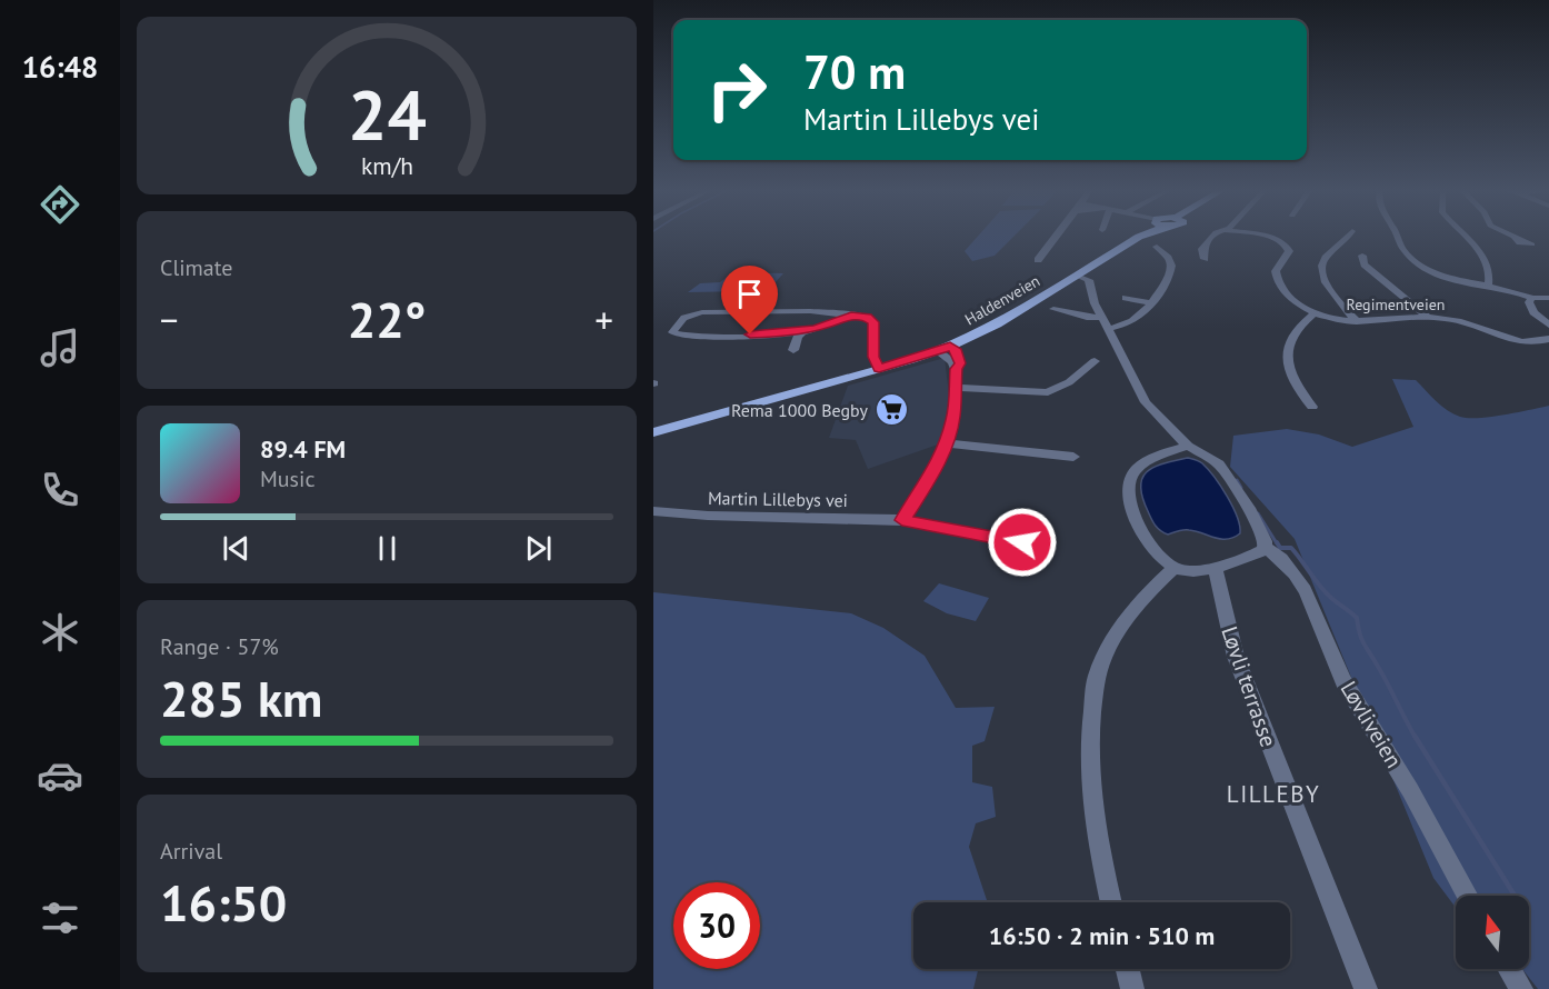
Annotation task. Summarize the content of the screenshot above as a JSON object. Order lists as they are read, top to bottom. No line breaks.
{"streets":{"main road":["Haldenveien"],"street":["Regimentveien","Martin Lillebys vei","Løvli terrasse","Løvliveien"]},"crossings":[["Løvli terrasse","Løvliveien"]],"districts":["LILLEBY"],"places":{"supermarket":["Rema 1000 Begby"]},"north":"top","page":{"tabs":"16:48","turn":["70 m","Martin Lillebys vei"],"tile":["Climate",["Range · 57%","285 km"],["Arrival","16:50"]],"heat":["−","22°","+"],"song":["89.4 FM","Music"],"limit":"30","trip":"16:50 · 2 min · 510 m","gauge":["24","km/h"]}}
